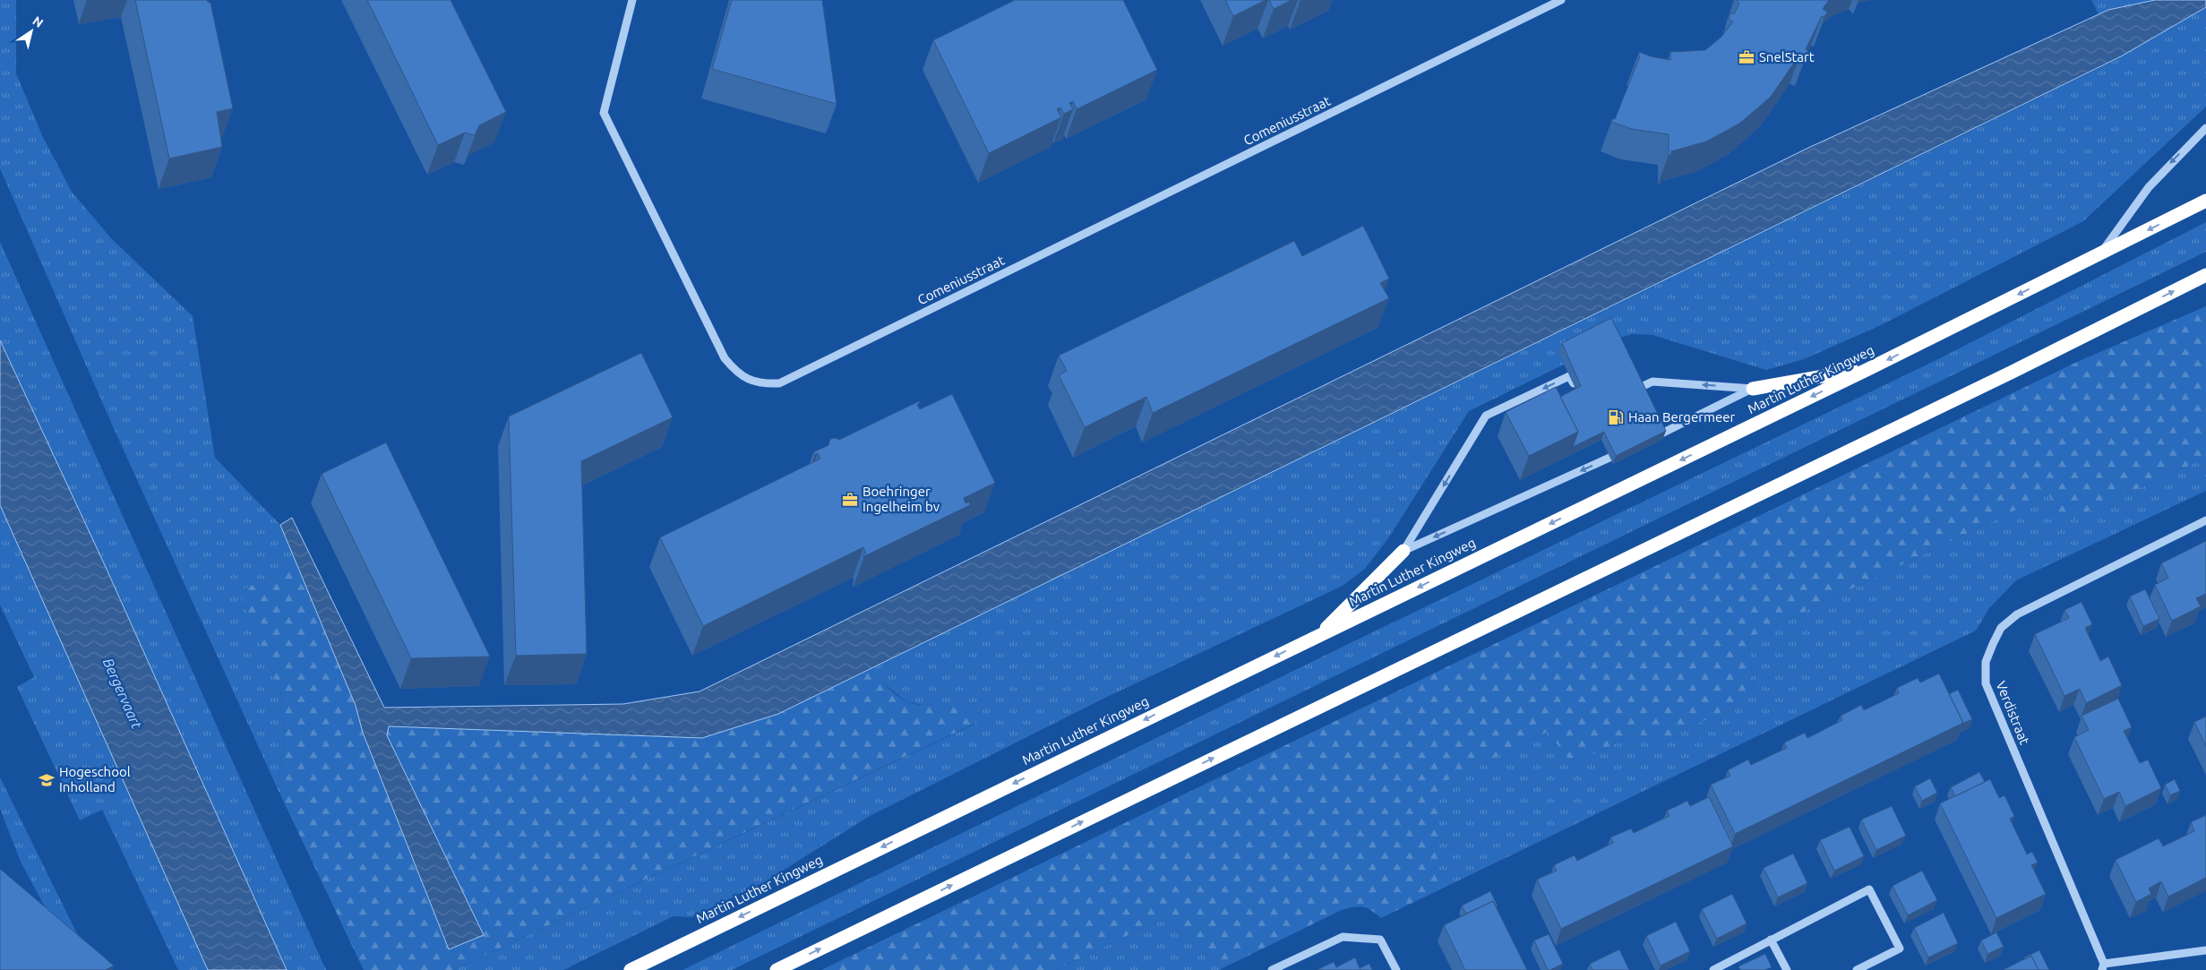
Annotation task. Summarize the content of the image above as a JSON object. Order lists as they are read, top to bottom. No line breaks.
{"streets":{"highway":["Martin Luther Kingweg"],"street":["Comeniusstraat","Verdistraat"]},"water":["Bergervaart"],"places":{"office":["SnelStart","Boehringer Ingelheim bv"],"fuel station":["Haan Bergermeer"],"school or university":["Hogeschool Inholland"]},"north":"top right"}
